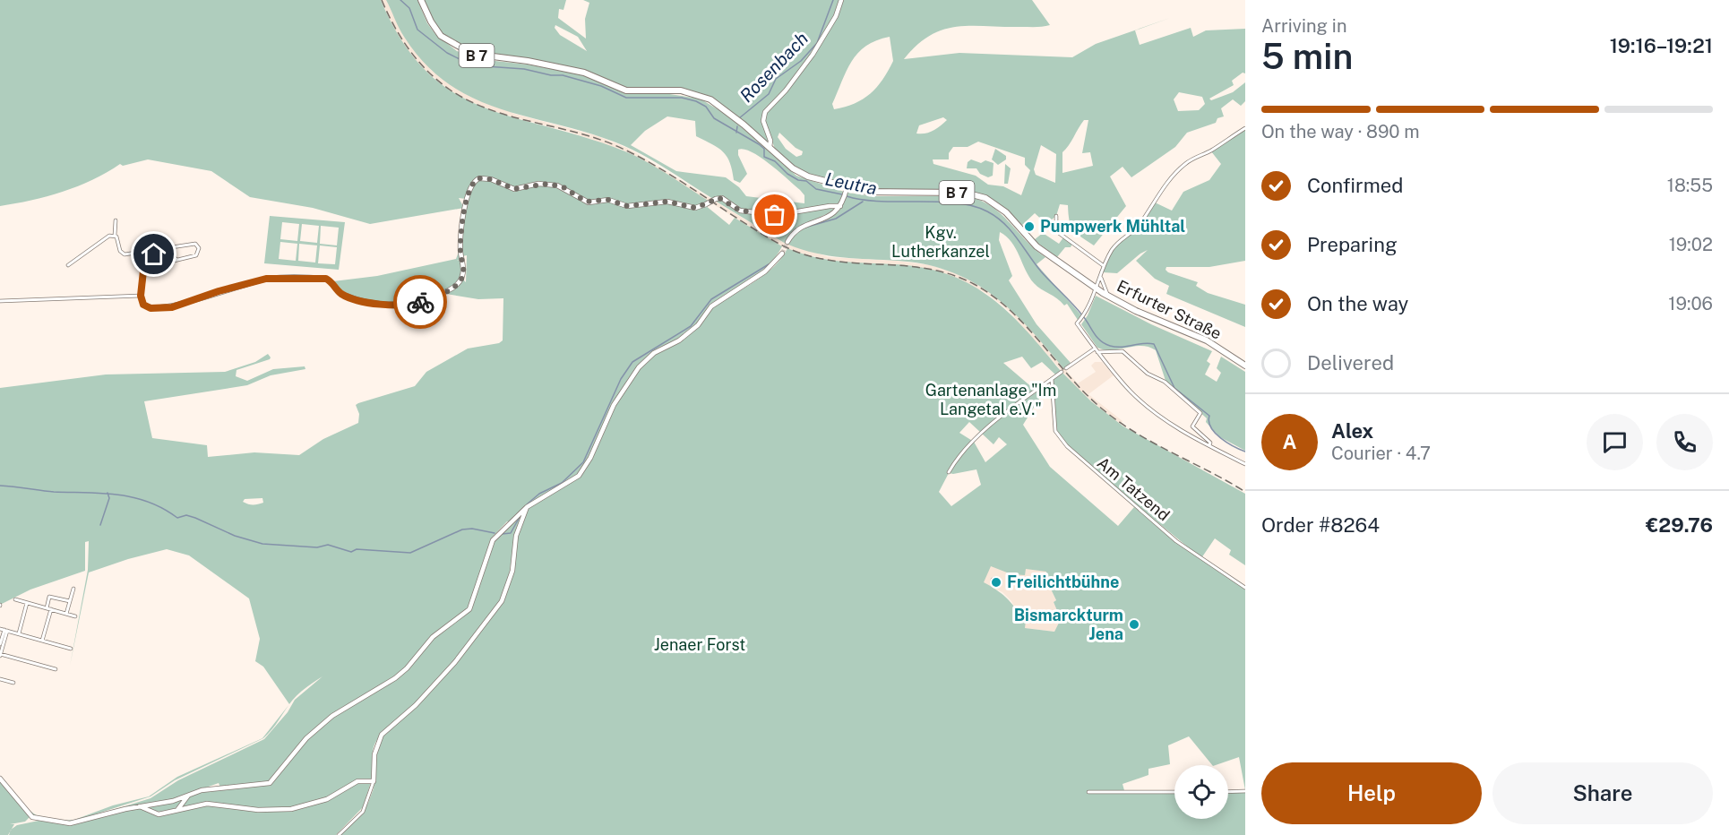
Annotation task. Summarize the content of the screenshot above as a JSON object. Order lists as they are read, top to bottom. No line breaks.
{"streets":{"main road":["B 7","Erfurter Straße"],"street":["Am Tatzend"]},"crossings":[["B 7","Erfurter Straße"]],"water":["Rosenbach","Leutra"],"parks":["Kgv. Lutherkanzel","Gartenanlage \"Im Langetal e.V.\"","Jenaer Forst"],"places":["Pumpwerk Mühltal","Freilichtbühne","Bismarckturm Jena"],"page":{"heading":["5 min","Arriving in","19:16–19:21"],"panel":["Alex","Courier · 4.7","Order #8264","€29.76"],"bar":"On the way · 890 m","list":[["Confirmed","18:55"],["Preparing","19:02"],["On the way","19:06"],"Delivered"],"round":"A","buttons":["Help","Share"]}}
